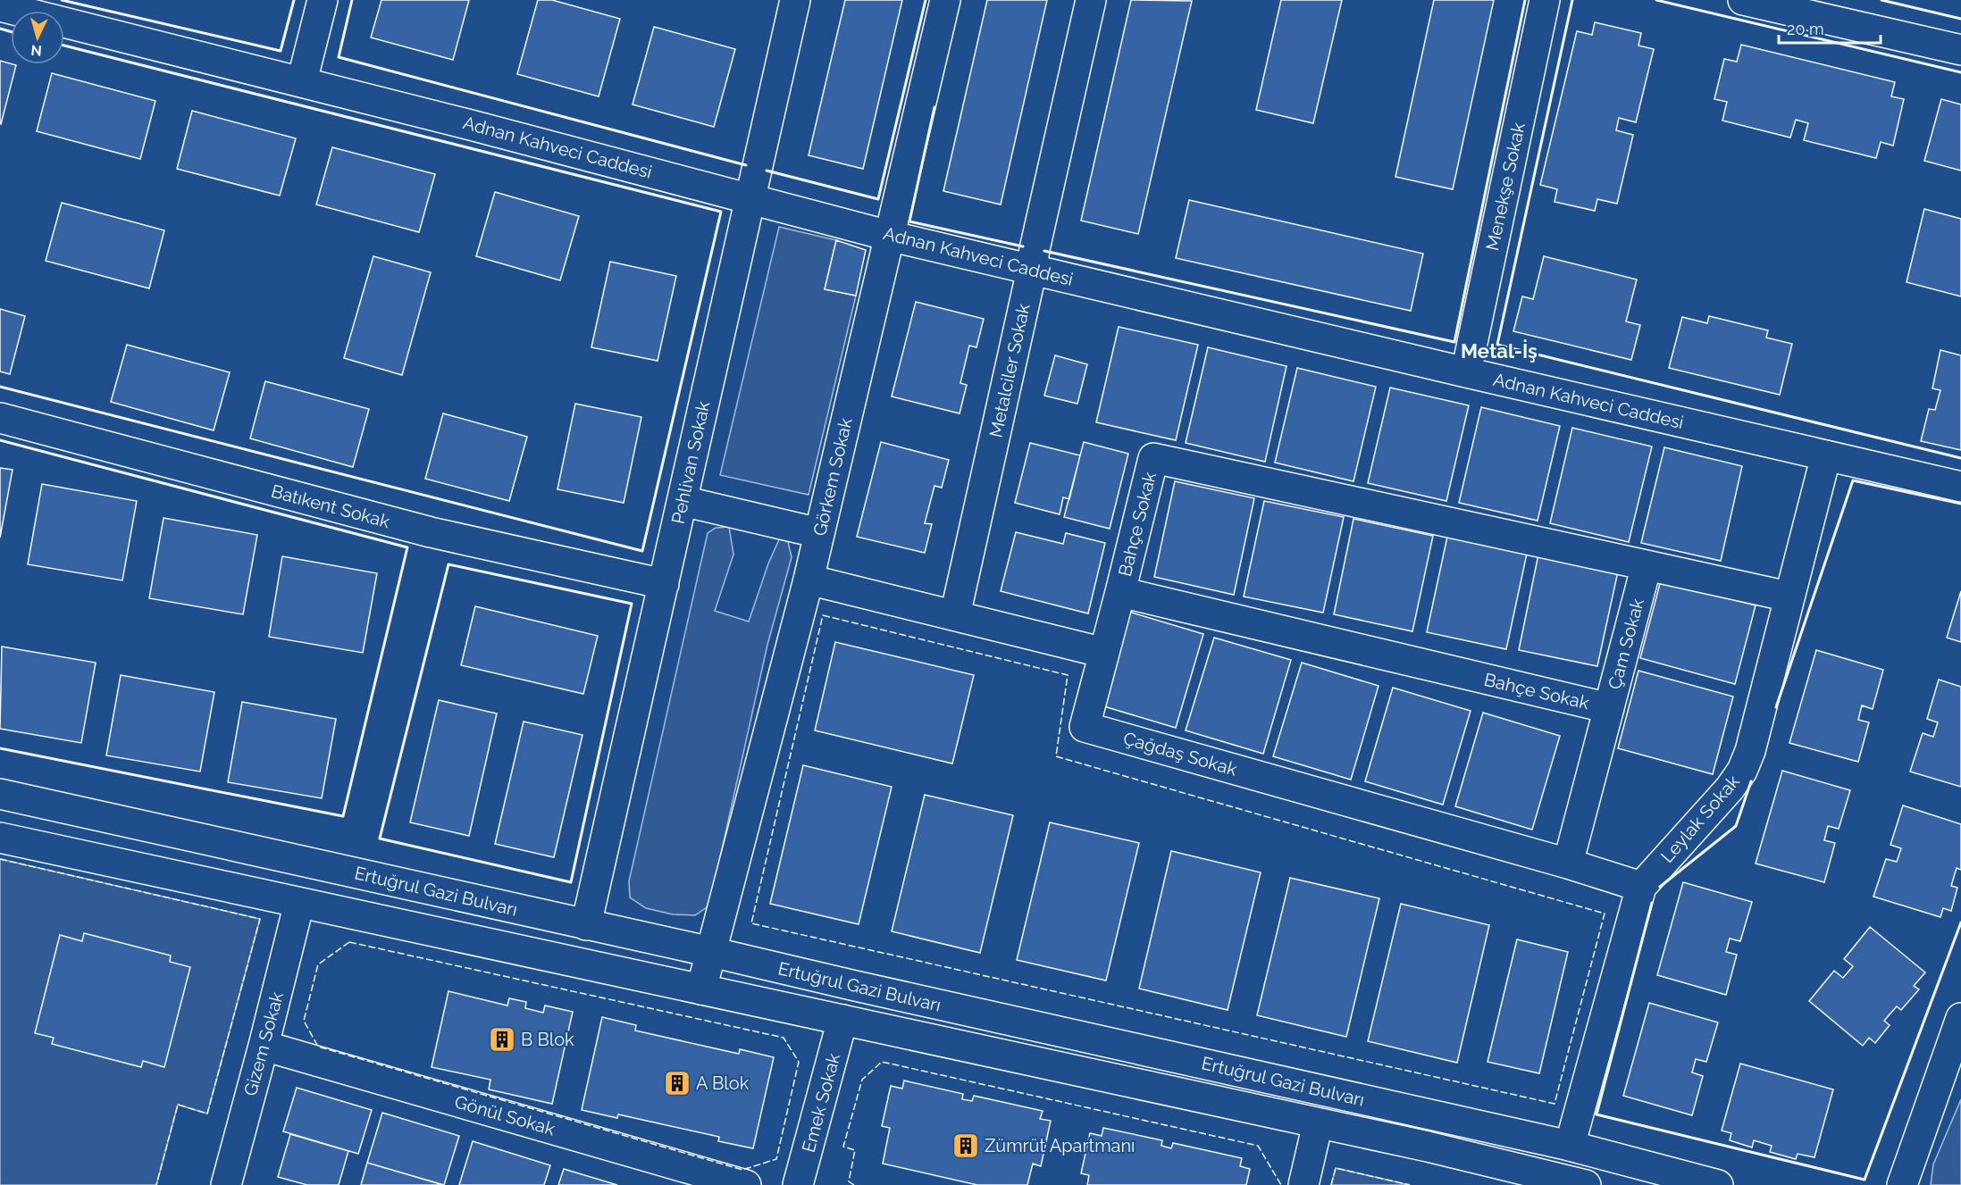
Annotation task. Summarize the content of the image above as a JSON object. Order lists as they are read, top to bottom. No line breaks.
{"streets":{"street":["Adnan Kahveci Caddesi","Menekşe Sokak","Metalciler Sokak","Pehlivan Sokak","Görkem Sokak","Batıkent Sokak","Bahçe Sokak","Çam Sokak","Çağdaş Sokak","Leylak Sokak","Ertuğrul Gazi Bulvarı","Gizem Sokak","Emek Sokak","Gönül Sokak"]},"crossings":[["Adnan Kahveci Caddesi","Menekşe Sokak"],["Adnan Kahveci Caddesi","Metalciler Sokak"],["Adnan Kahveci Caddesi","Pehlivan Sokak"],["Adnan Kahveci Caddesi","Görkem Sokak"],["Adnan Kahveci Caddesi","Leylak Sokak"],["Pehlivan Sokak","Batıkent Sokak"],["Pehlivan Sokak","Ertuğrul Gazi Bulvarı"],["Görkem Sokak","Ertuğrul Gazi Bulvarı"],["Bahçe Sokak","Çam Sokak"],["Çam Sokak","Çağdaş Sokak"],["Çağdaş Sokak","Leylak Sokak"],["Leylak Sokak","Ertuğrul Gazi Bulvarı"],["Ertuğrul Gazi Bulvarı","Gizem Sokak"],["Ertuğrul Gazi Bulvarı","Emek Sokak"],["Gizem Sokak","Gönül Sokak"]],"districts":["Metal-İş"],"places":{"building":["B Blok","A Blok","Zümrüt Apartmanı"]},"scale_bar":"20 m","north":"bottom"}
